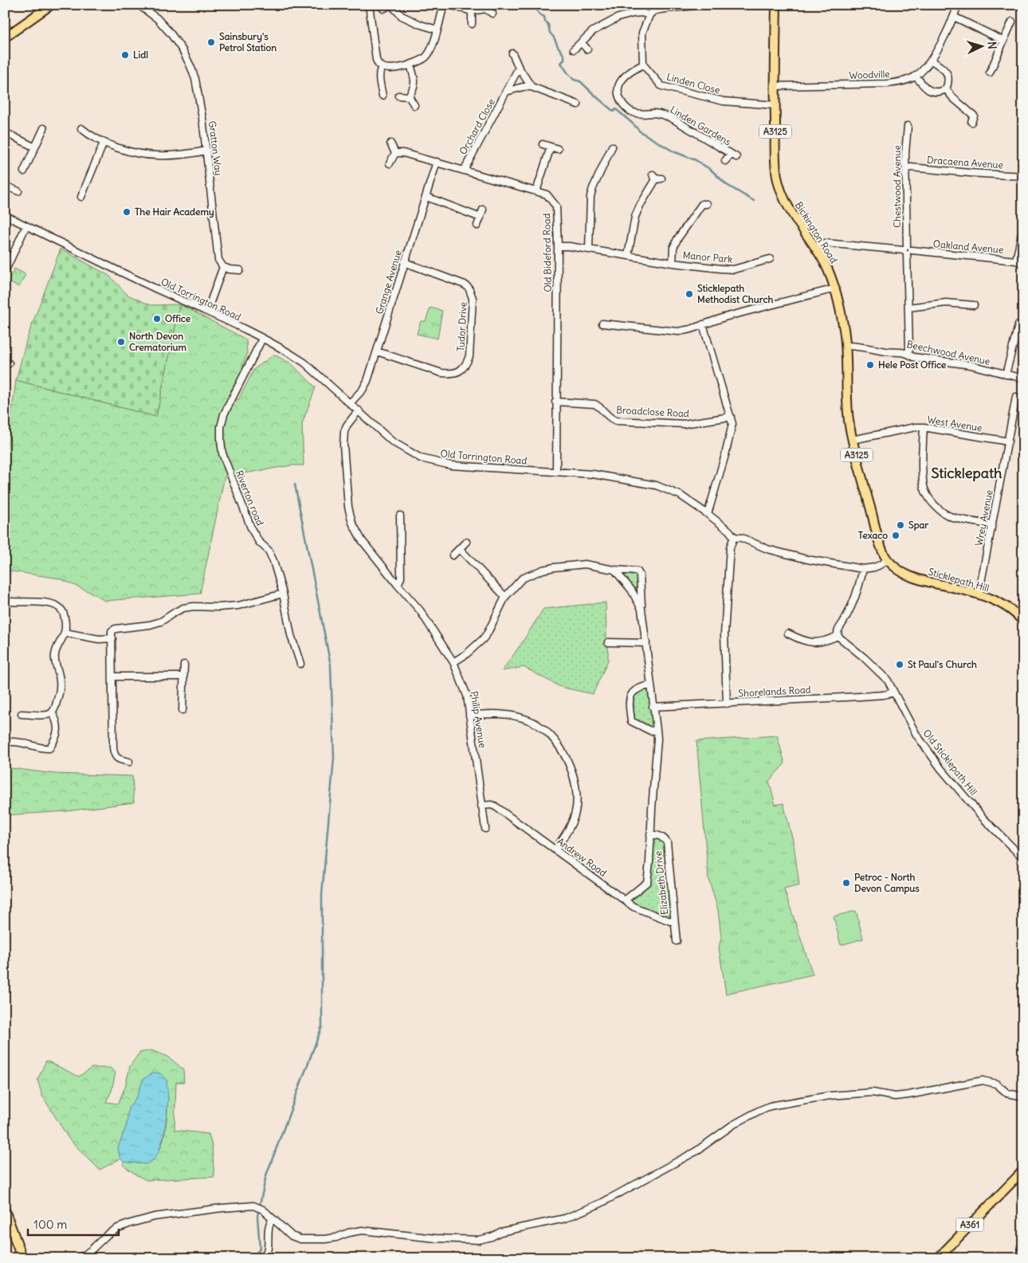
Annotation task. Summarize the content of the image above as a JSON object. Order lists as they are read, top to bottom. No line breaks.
{"streets":{"main road":["A3125","Bickington Road","Sticklepath Hill","A361"],"street":["Woodville","Linden Close","Linden Gardens","Orchard Close","Gratton Way","Dracaena Avenue","Chestwood Avenue","Oakland Avenue","Old Bideford Road","Manor Park","Grange Avenue","Old Torrington Road","Tudor Drive","Beechwood Avenue","Broadclose Road","West Avenue","Riverton road","Wrey Avenue","Shorelands Road","Philip Avenue","Old Sticklepath Hill","Andrew Road","Elizabeth Drive"]},"crossings":[["Woodville","Bickington Road"],["Linden Close","Linden Gardens"],["Linden Close","Bickington Road"],["Orchard Close","Old Bideford Road"],["Dracaena Avenue","Chestwood Avenue"],["Chestwood Avenue","Oakland Avenue"],["Chestwood Avenue","Beechwood Avenue"],["Bickington Road","Oakland Avenue"],["Bickington Road","Old Torrington Road"],["Bickington Road","Beechwood Avenue"],["Bickington Road","West Avenue"],["Bickington Road","Sticklepath Hill"],["Old Bideford Road","Manor Park"],["Old Bideford Road","Grange Avenue"],["Old Bideford Road","Old Torrington Road"],["Old Bideford Road","Broadclose Road"],["Grange Avenue","Old Torrington Road"],["Grange Avenue","Tudor Drive"],["Old Torrington Road","Riverton road"],["Old Torrington Road","Sticklepath Hill"],["Old Torrington Road","Shorelands Road"],["Old Torrington Road","Philip Avenue"],["West Avenue","Wrey Avenue"],["Wrey Avenue","Sticklepath Hill"],["Shorelands Road","Old Sticklepath Hill"],["Philip Avenue","Andrew Road"],["Philip Avenue","Elizabeth Drive"],["Andrew Road","Elizabeth Drive"]],"districts":["Sticklepath"],"places":["Sainsbury's Petrol Station","Lidl","The Hair Academy","Sticklepath Methodist Church","Office","North Devon Crematorium","Hele Post Office","Spar","Texaco","St Paul's Church","Petroc - North Devon Campus"],"scale_bar":"100 m","north":"right"}
